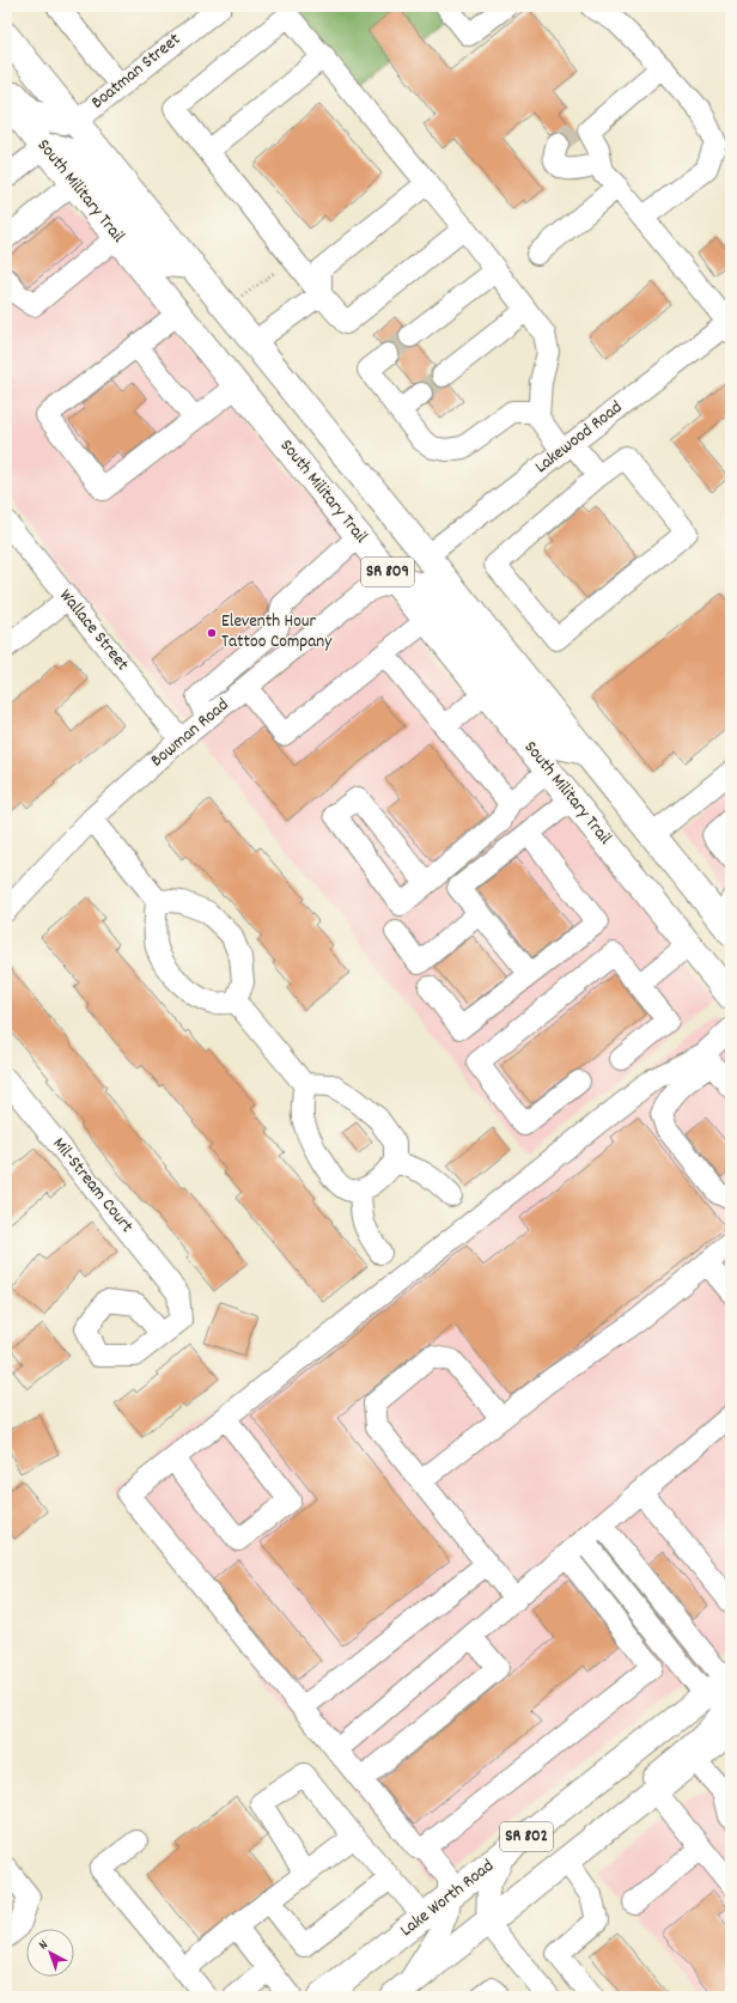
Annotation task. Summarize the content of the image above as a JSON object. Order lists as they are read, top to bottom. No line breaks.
{"streets":{"main road":["South Military Trail","SR 809","SR 802","Lake Worth Road"],"street":["Boatman Street","Lakewood Road","Wallace Street","Bowman Road","Mil-Stream Court"]},"crossings":[["Boatman Street","SR 809"],["South Military Trail","Bowman Road"],["Lakewood Road","SR 809"],["Wallace Street","Bowman Road"]],"places":["Eleventh Hour Tattoo Company"],"north":"top left"}
